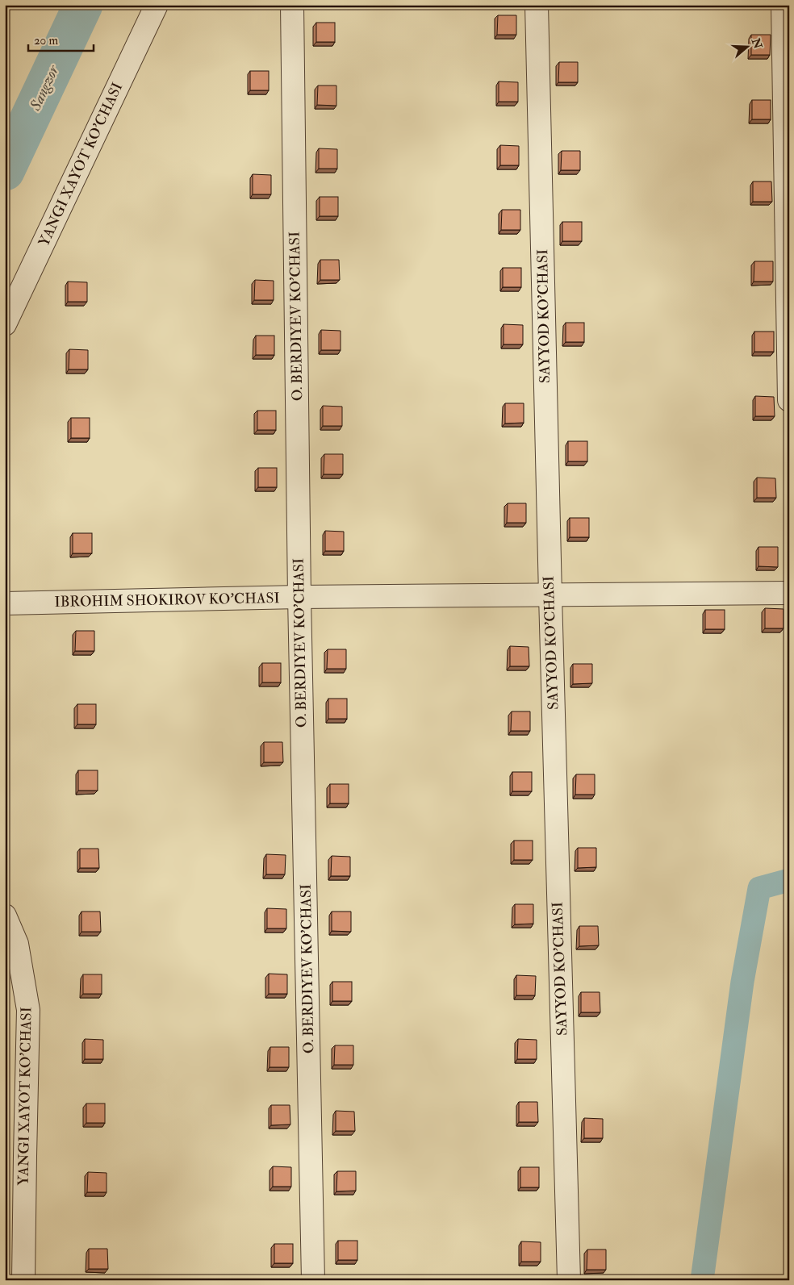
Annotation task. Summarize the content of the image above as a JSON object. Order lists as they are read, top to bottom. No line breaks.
{"streets":{"street":["YANGI XAYOT KO'CHASI","O. BERDIYEV KO'CHASI","SAYYOD KO'CHASI","IBROHIM SHOKIROV KO'CHASI"]},"crossings":[["O. BERDIYEV KO'CHASI","IBROHIM SHOKIROV KO'CHASI"],["SAYYOD KO'CHASI","IBROHIM SHOKIROV KO'CHASI"]],"water":["Sangzor"],"scale_bar":"20 m","north":"right"}
